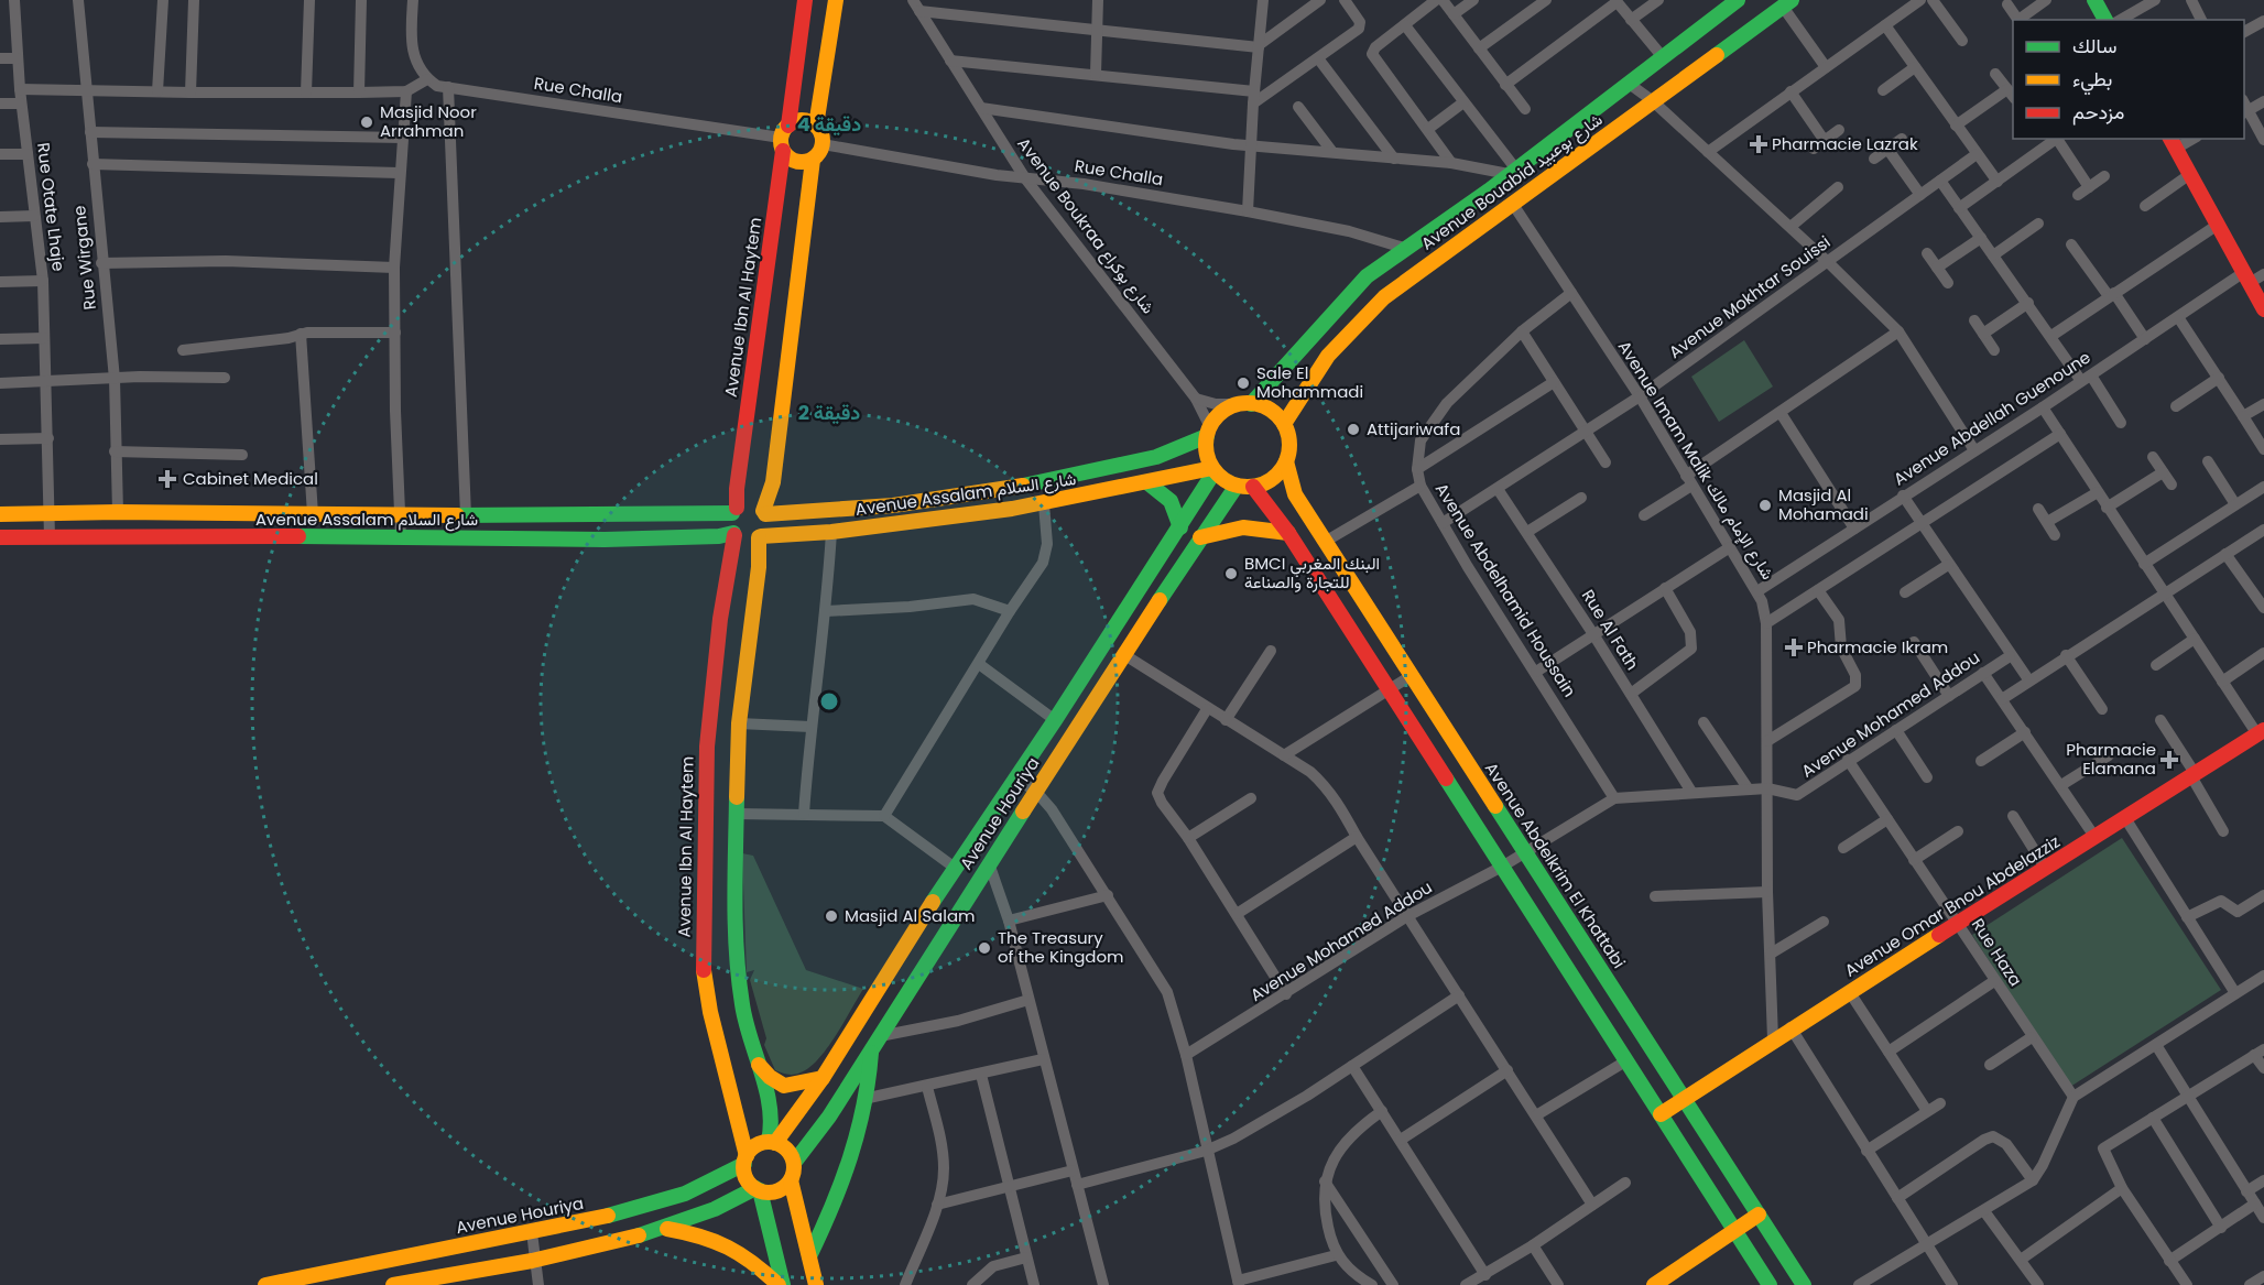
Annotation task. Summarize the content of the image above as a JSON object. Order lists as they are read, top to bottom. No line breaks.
{"streets":{"street":["Rue Challa","Avenue Bouabid شارع بوعبيد","Rue Otate Lhaje","Avenue Boukraa شارع بوكراع","Rue Wirgane","Avenue Mokhtar Souissi","Avenue Ibn Al Haytem","Avenue Abdellah Guenoune","Avenue Imam Malik شارع الإمام مالك","Avenue Assalam شارع السلام","Avenue Abdelhamid Houssain","Rue Al Fath","Avenue Mohamed Addou","Avenue Houriya","Avenue Abdelkrim El Khattabi","Avenue Omar Bnou Abdelazziz","Rue Haza"]},"crossings":[["Rue Challa","Avenue Bouabid شارع بوعبيد"],["Rue Challa","Avenue Boukraa شارع بوكراع"],["Rue Challa","Avenue Ibn Al Haytem"],["Avenue Bouabid شارع بوعبيد","Avenue Boukraa شارع بوكراع"],["Avenue Bouabid شارع بوعبيد","Avenue Imam Malik شارع الإمام مالك"],["Avenue Bouabid شارع بوعبيد","Avenue Assalam شارع السلام"],["Avenue Bouabid شارع بوعبيد","Avenue Houriya"],["Avenue Bouabid شارع بوعبيد","Avenue Abdelkrim El Khattabi"],["Rue Otate Lhaje","Avenue Assalam شارع السلام"],["Avenue Boukraa شارع بوكراع","Avenue Assalam شارع السلام"],["Avenue Boukraa شارع بوكراع","Avenue Houriya"],["Avenue Boukraa شارع بوكراع","Avenue Abdelkrim El Khattabi"],["Rue Wirgane","Avenue Assalam شارع السلام"],["Avenue Mokhtar Souissi","Avenue Imam Malik شارع الإمام مالك"],["Avenue Mokhtar Souissi","Avenue Abdelhamid Houssain"],["Avenue Mokhtar Souissi","Rue Al Fath"],["Avenue Ibn Al Haytem","Avenue Assalam شارع السلام"],["Avenue Ibn Al Haytem","Avenue Houriya"],["Avenue Abdellah Guenoune","Avenue Imam Malik شارع الإمام مالك"],["Avenue Imam Malik شارع الإمام مالك","Avenue Abdelhamid Houssain"],["Avenue Imam Malik شارع الإمام مالك","Avenue Mohamed Addou"],["Avenue Imam Malik شارع الإمام مالك","Avenue Omar Bnou Abdelazziz"],["Avenue Assalam شارع السلام","Avenue Houriya"],["Avenue Assalam شارع السلام","Avenue Abdelkrim El Khattabi"],["Avenue Abdelhamid Houssain","Avenue Mohamed Addou"],["Rue Al Fath","Avenue Mohamed Addou"],["Avenue Mohamed Addou","Avenue Abdelkrim El Khattabi"],["Avenue Mohamed Addou","Rue Haza"],["Avenue Houriya","Avenue Abdelkrim El Khattabi"],["Avenue Abdelkrim El Khattabi","Avenue Omar Bnou Abdelazziz"],["Avenue Omar Bnou Abdelazziz","Rue Haza"]],"places":{"other":["Masjid Noor Arrahman","Sale El Mohammadi","Attijariwafa","Masjid Al Mohamadi","BMCI البنك المغربي للتجارة والصناعة","Masjid Al Salam","The Treasury of the Kingdom"],"health":["Pharmacie Lazrak","Cabinet Medical","Pharmacie Ikram","Pharmacie Elamana"]},"legend":["سالك","بطيء","مزدحم"],"rings":["4 دقيقة","2 دقيقة"]}
